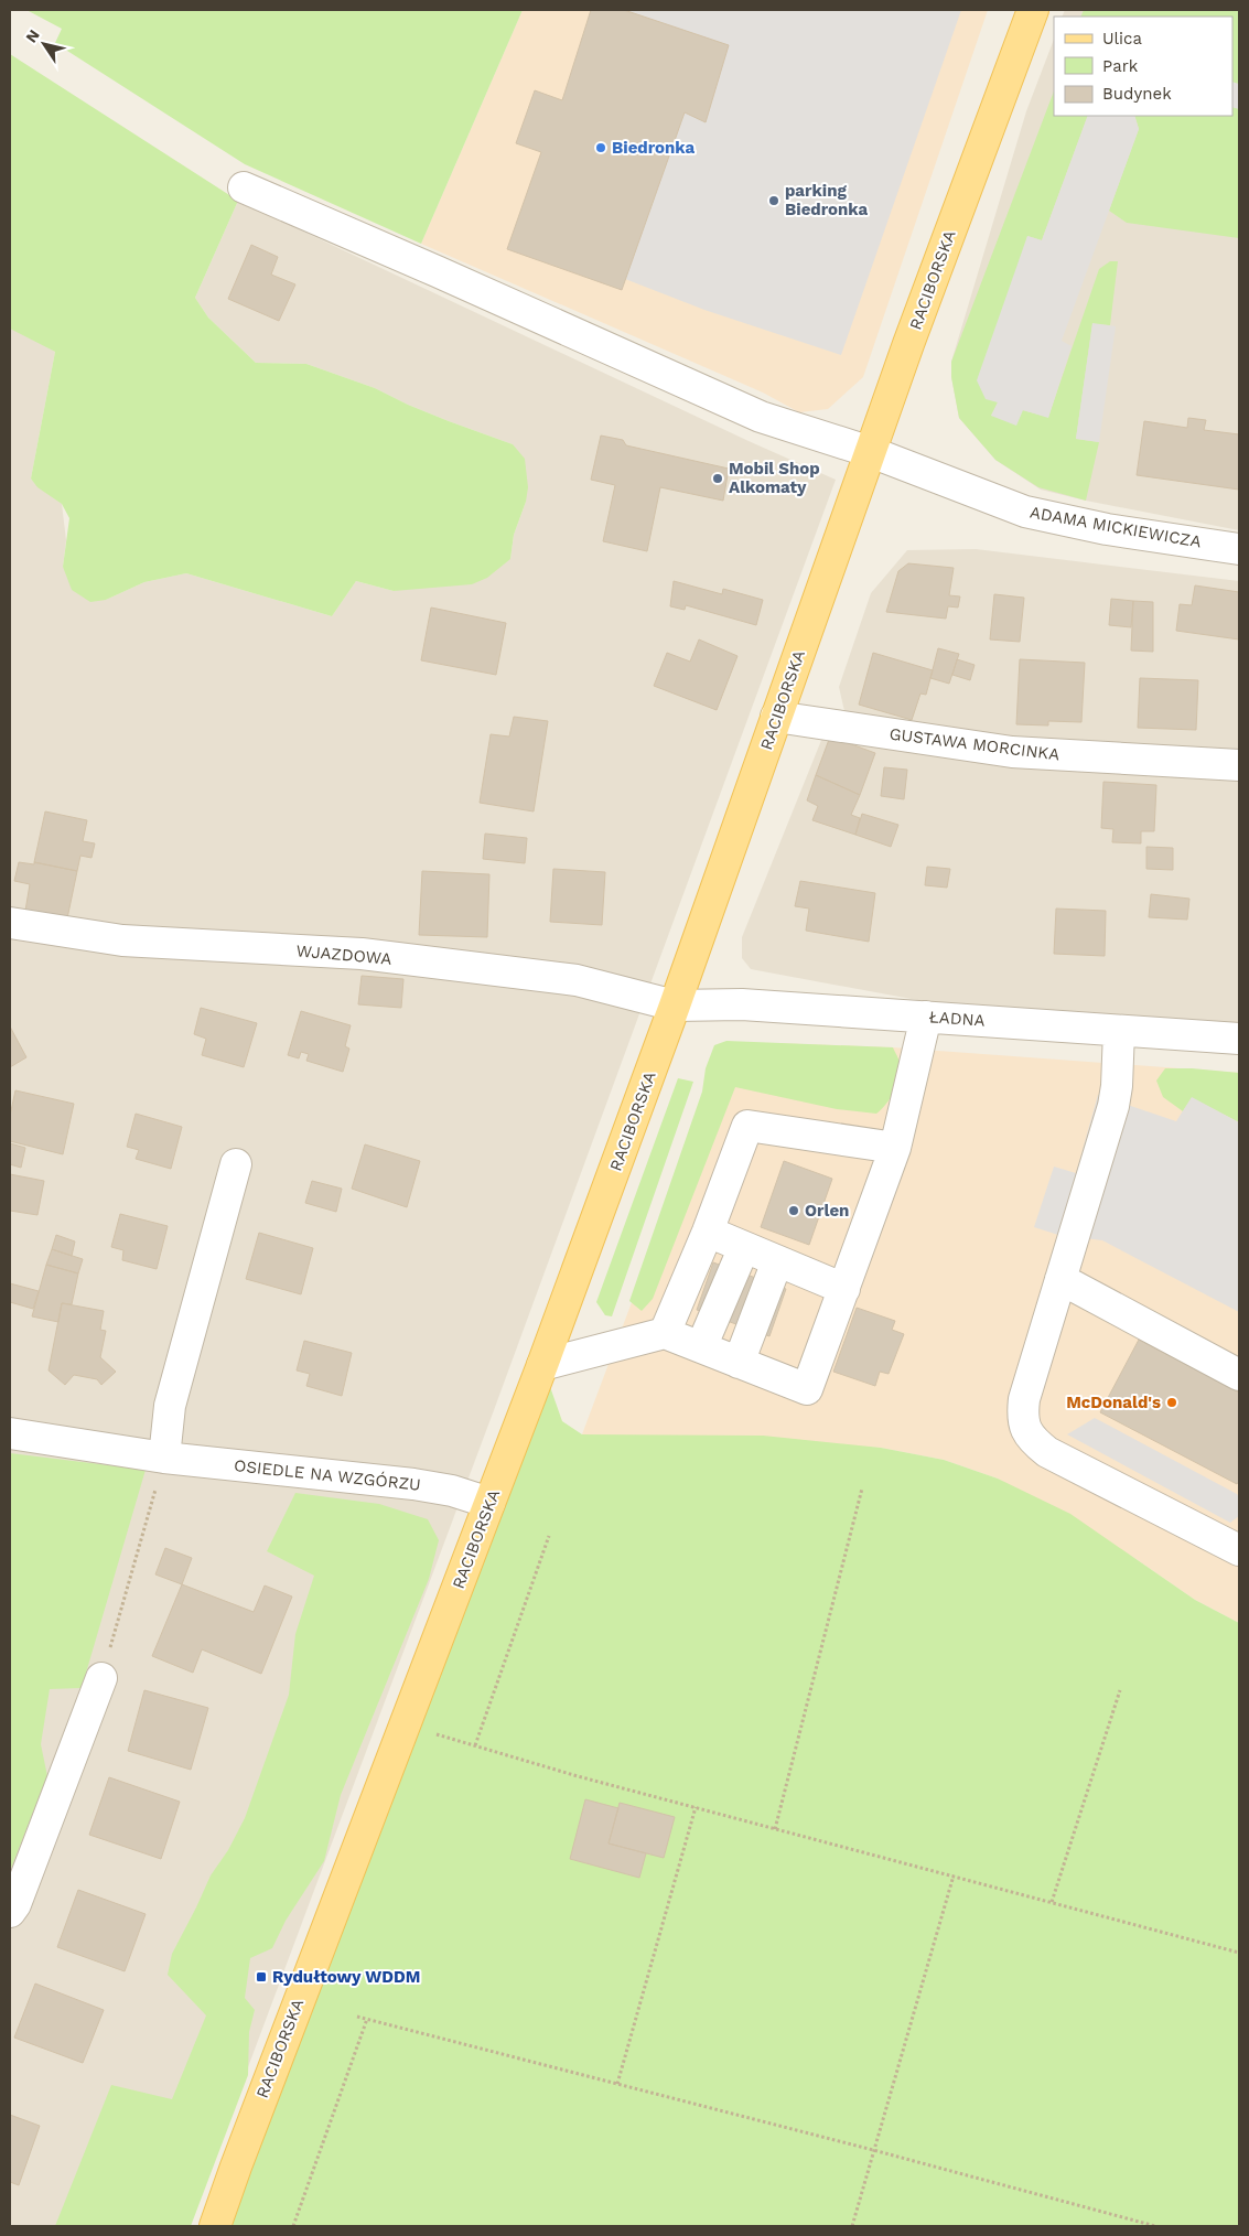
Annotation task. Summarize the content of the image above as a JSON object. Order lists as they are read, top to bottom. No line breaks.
{"streets":{"main road":["RACIBORSKA"],"street":["ADAMA MICKIEWICZA","GUSTAWA MORCINKA","WJAZDOWA","ŁADNA","OSIEDLE NA WZGÓRZU"]},"crossings":[["RACIBORSKA","ADAMA MICKIEWICZA"],["RACIBORSKA","GUSTAWA MORCINKA"],["RACIBORSKA","WJAZDOWA"],["RACIBORSKA","ŁADNA"],["RACIBORSKA","OSIEDLE NA WZGÓRZU"],["WJAZDOWA","ŁADNA"]],"places":{"other":["Biedronka","parking Biedronka","Mobil Shop Alkomaty","Orlen","McDonald's"],"transit":["Rydułtowy WDDM"]},"legend":["Ulica","Park","Budynek"],"north":"top left"}
